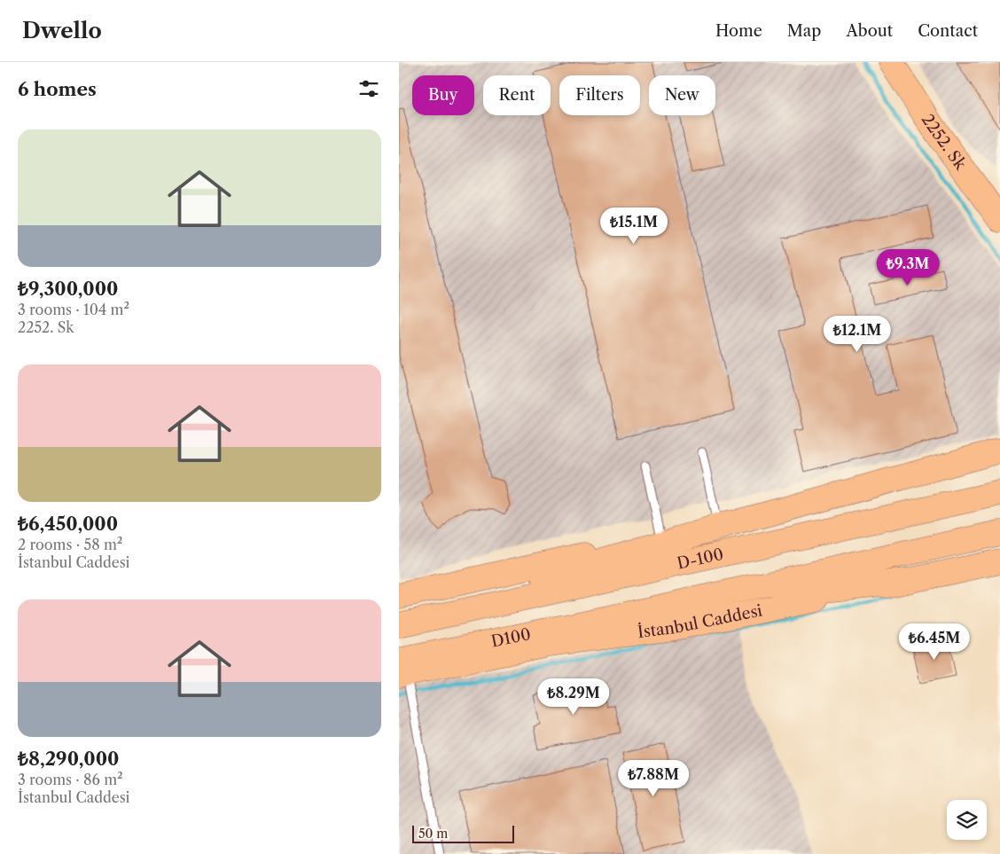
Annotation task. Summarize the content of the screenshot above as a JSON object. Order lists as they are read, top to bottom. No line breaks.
{"streets":{"main road":["2252. Sk","D-100","İstanbul Caddesi","D100"]},"crossings":[["İstanbul Caddesi","D100"]],"scale_bar":"50 m","page":{"header":"Dwello","nav":["Home","Map","About","Contact"],"heading":"6 homes","chip":["Buy","Rent","Filters","New"],"list":[{"name":"₺9,300,000","note":"3 rooms · 104 m² · 2252. Sk"},{"name":"₺6,450,000","note":"2 rooms · 58 m² · İstanbul Caddesi"},{"name":"₺8,290,000","note":"3 rooms · 86 m² · İstanbul Caddesi"}],"price":["₺15.1M","₺9.3M","₺12.1M","₺6.45M","₺8.29M","₺7.88M"],"scale":"50 m"}}
